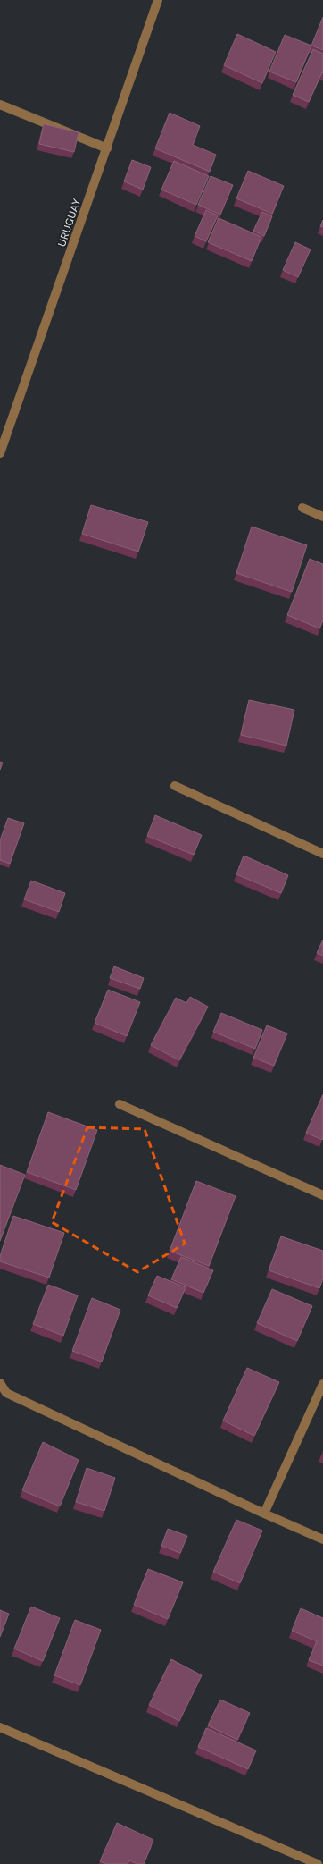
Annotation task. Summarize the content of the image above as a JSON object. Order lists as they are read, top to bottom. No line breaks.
{"streets":{"street":["URUGUAY"]}}
